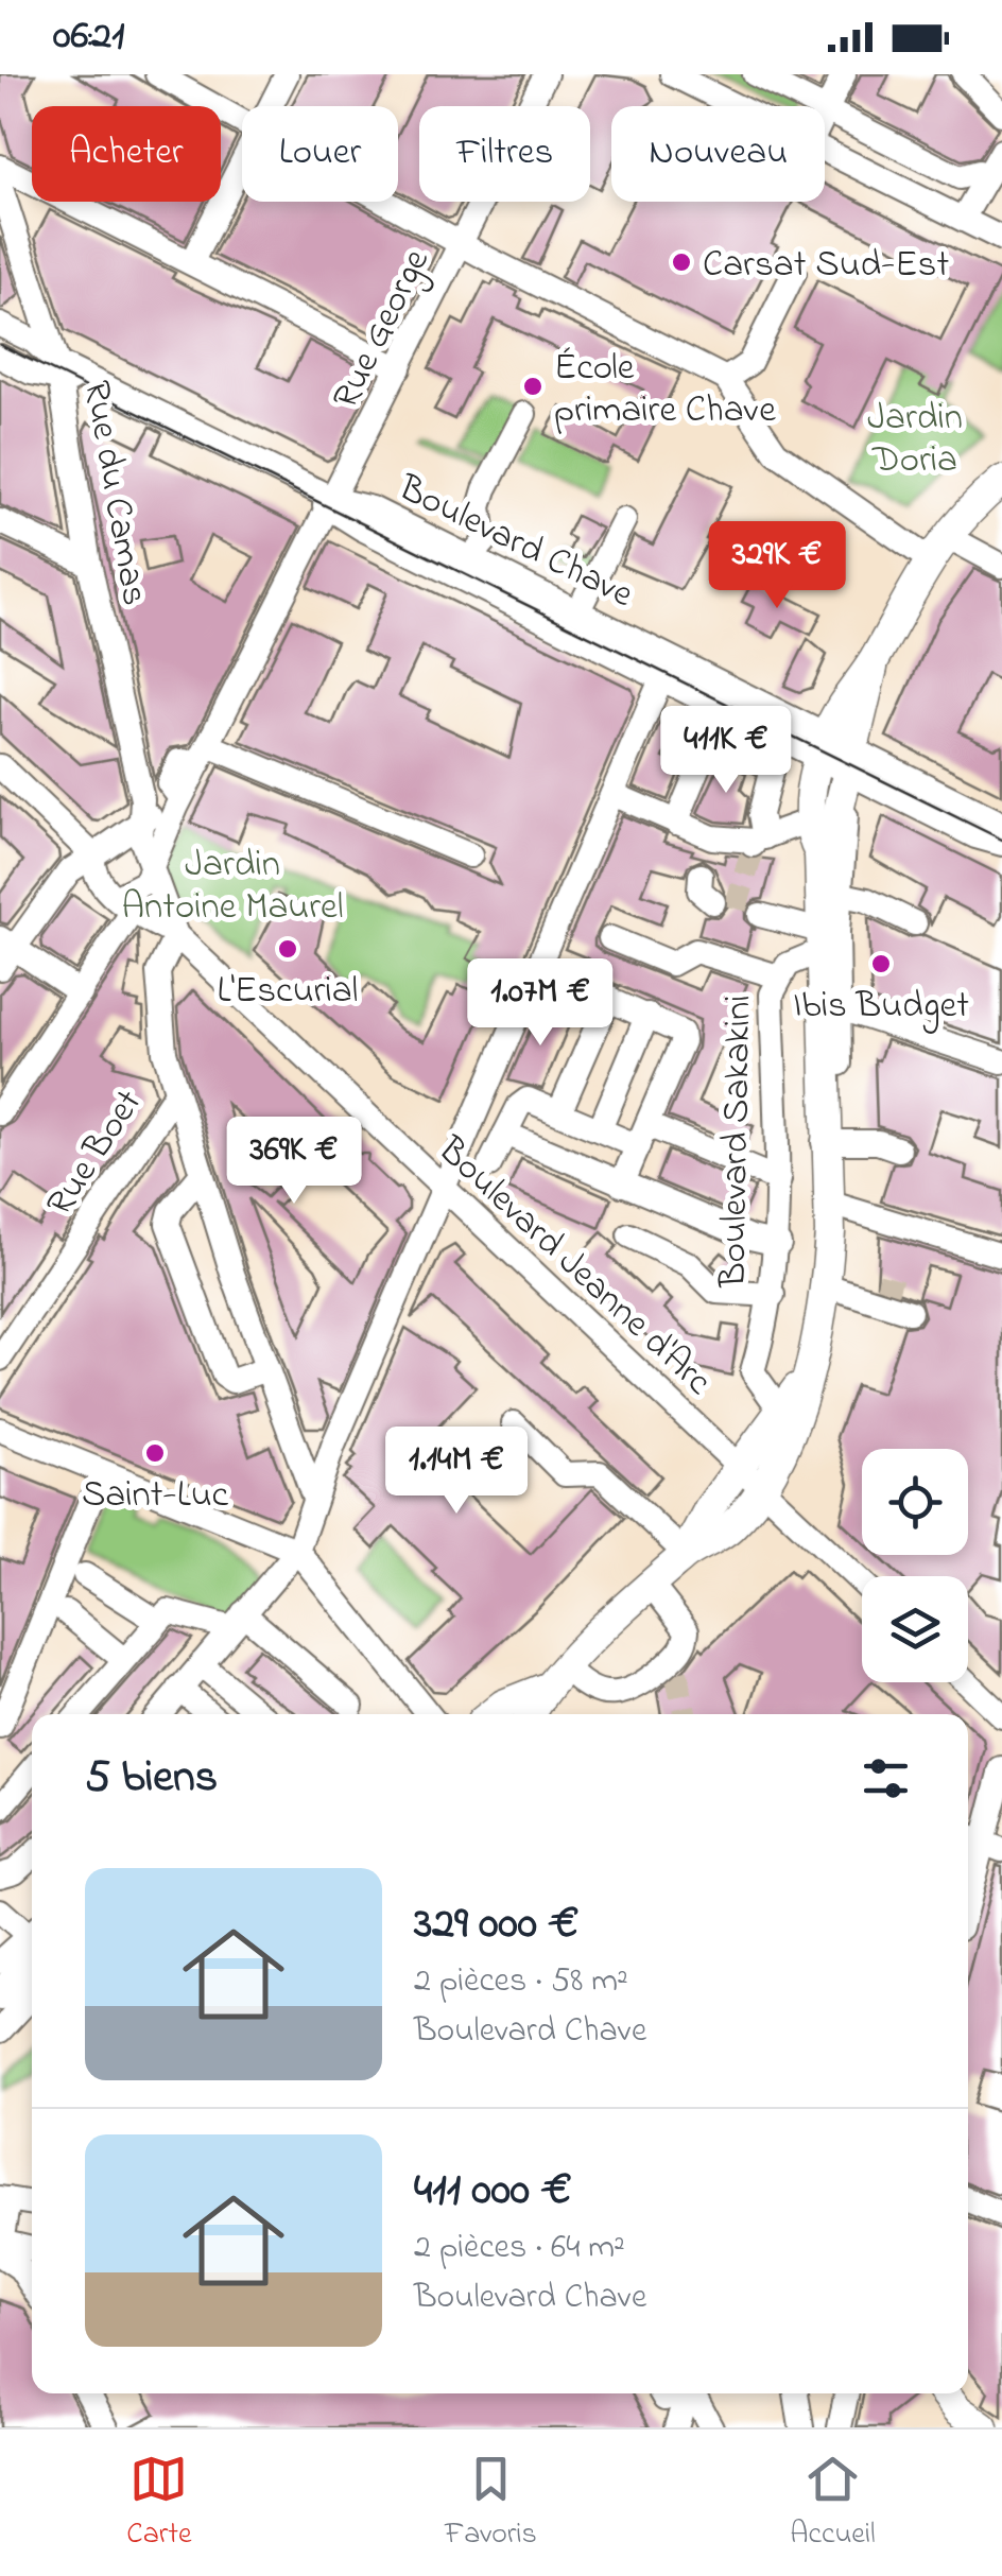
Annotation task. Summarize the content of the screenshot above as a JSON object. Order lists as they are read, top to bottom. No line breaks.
{"streets":{"street":["Rue George","Rue du Camas","Boulevard Chave","Boulevard Sakakini","Rue Boet","Boulevard Jeanne d'Arc"]},"crossings":[["Rue George","Rue du Camas"],["Rue George","Boulevard Chave"],["Rue George","Boulevard Jeanne d'Arc"],["Rue du Camas","Boulevard Chave"],["Rue du Camas","Boulevard Jeanne d'Arc"]],"parks":["Jardin Doria","Jardin Antoine Maurel"],"places":["Carsat Sud-Est","École primaire Chave","L'Escurial","Ibis Budget","Saint-Luc"],"page":{"status":"06:21","chip":["Acheter","Louer","Filtres","Nouveau"],"price":["329K €","411K €","1.07M €","369K €","1.14M €"],"heading":"5 biens","list":[{"name":"329 000 €","note":"2 pièces · 58 m² · Boulevard Chave"},{"name":"411 000 €","note":"2 pièces · 64 m² · Boulevard Chave"}],"tabs":["Carte","Favoris","Accueil"]}}
